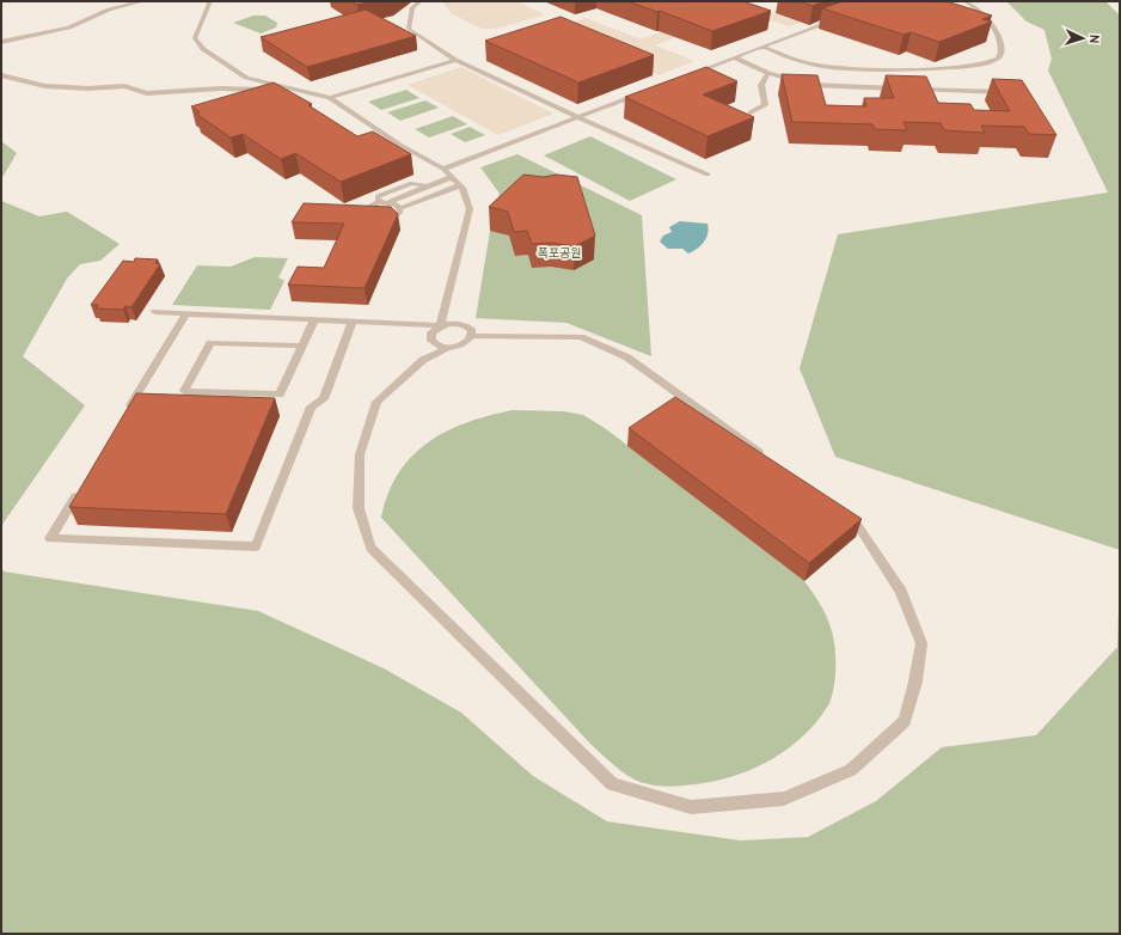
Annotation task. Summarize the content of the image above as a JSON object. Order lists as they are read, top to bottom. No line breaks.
{"parks":["폭포공원"],"north":"right"}
